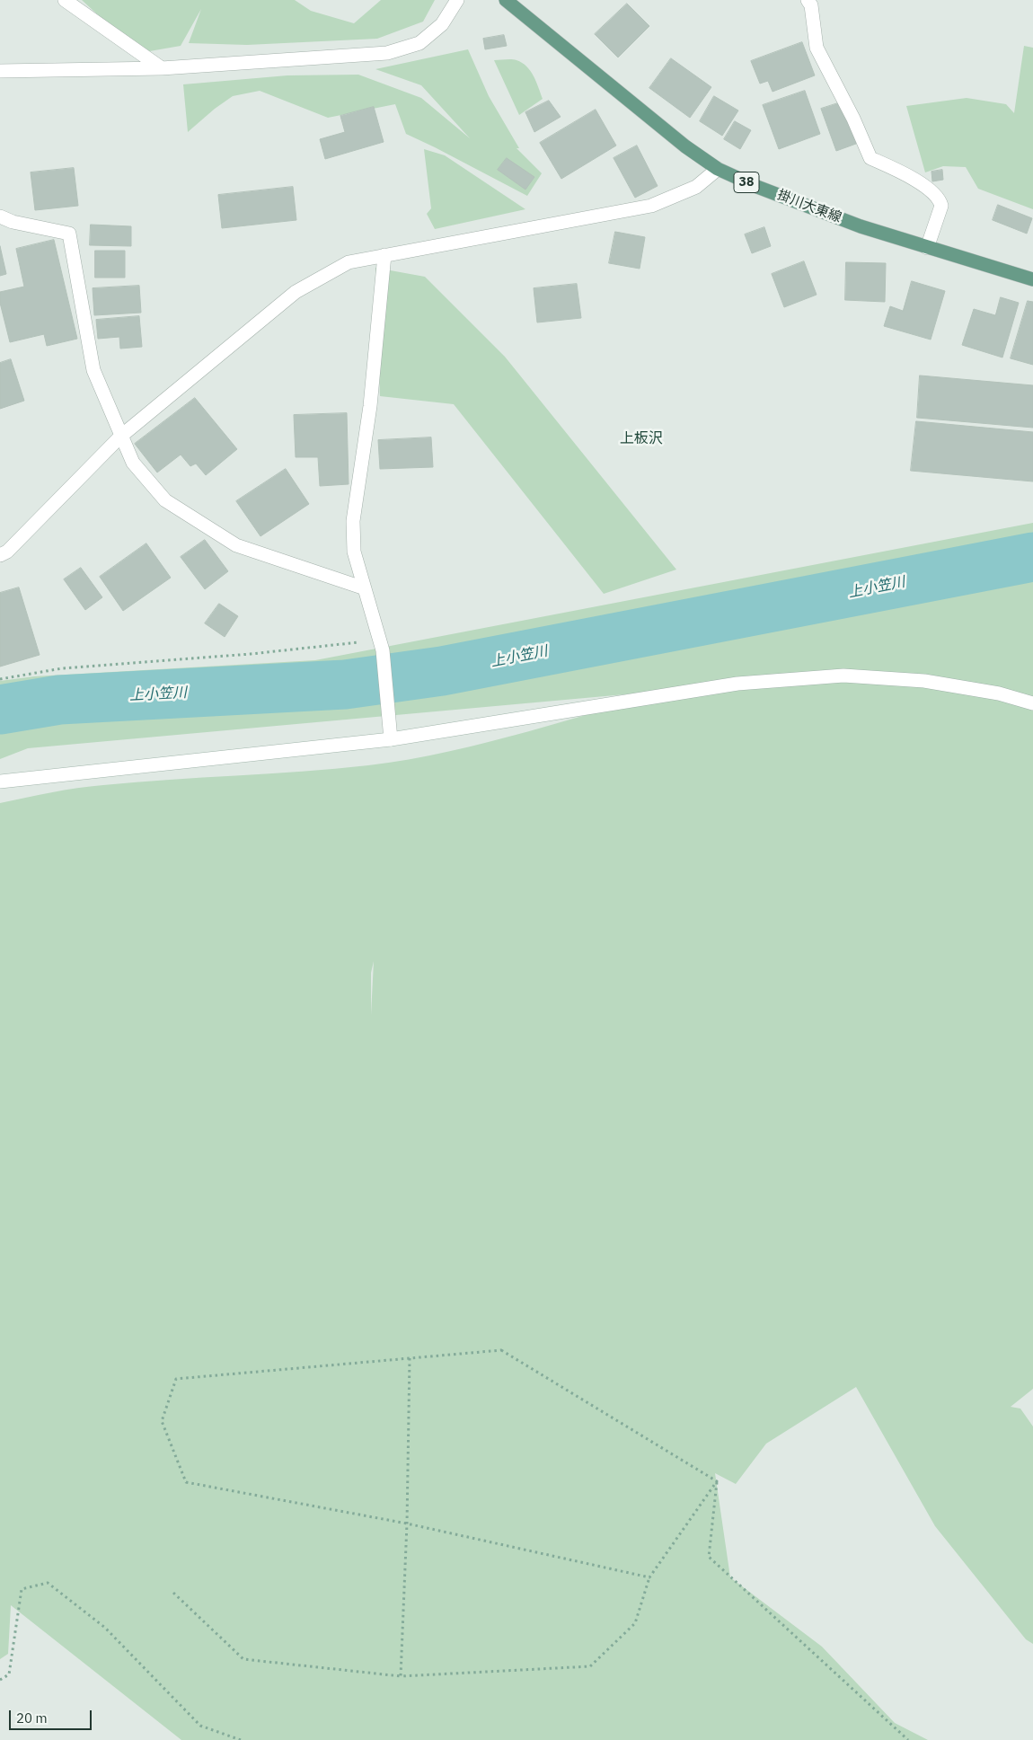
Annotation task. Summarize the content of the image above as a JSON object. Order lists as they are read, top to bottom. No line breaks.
{"streets":{"main road":["38","掛川大東線"]},"districts":["上板沢"],"water":["上小笠川"],"scale_bar":"20 m"}
